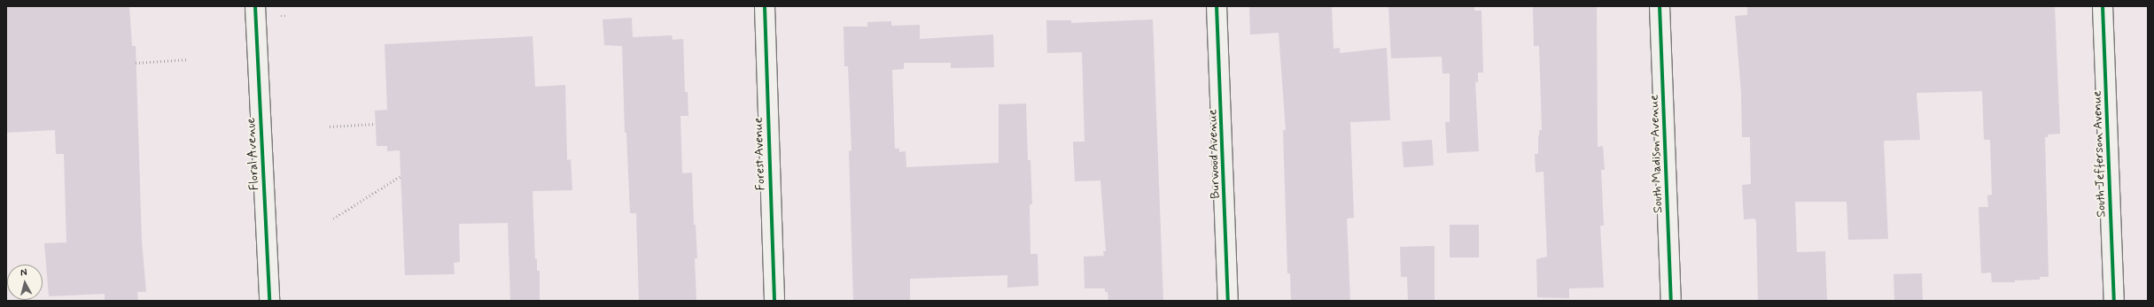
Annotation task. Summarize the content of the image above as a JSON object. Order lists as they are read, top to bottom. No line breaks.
{"streets":{"street":["Floral Avenue","Forest Avenue","Burwood Avenue","South Madison Avenue","South Jefferson Avenue"]},"north":"top"}
